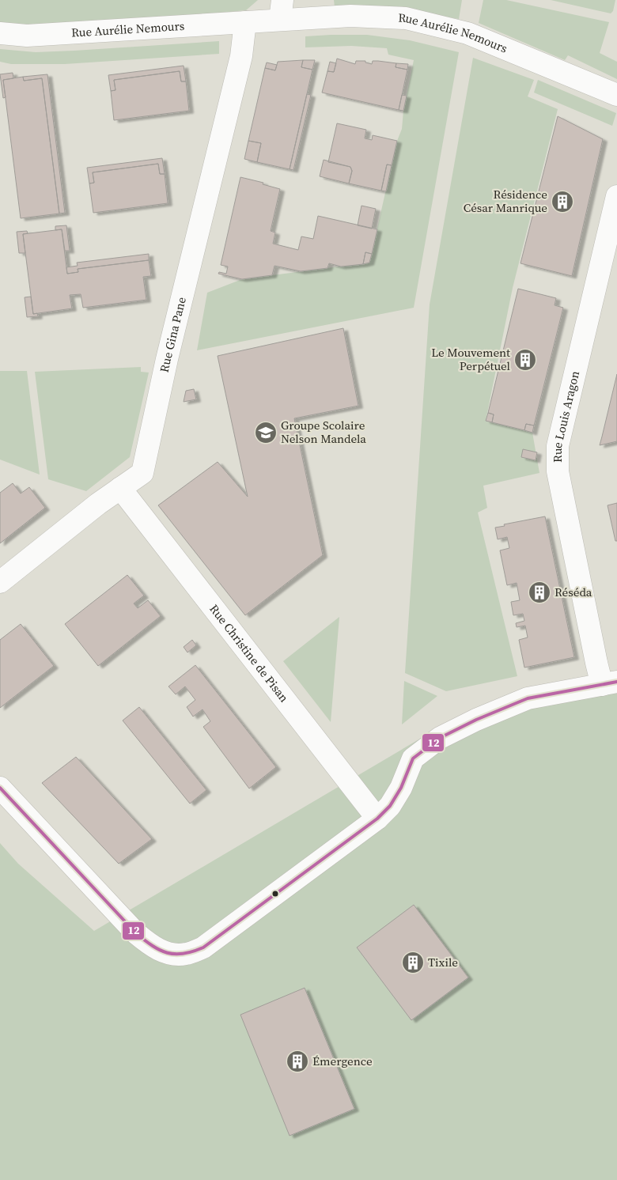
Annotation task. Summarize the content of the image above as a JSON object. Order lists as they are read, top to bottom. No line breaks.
{"streets":{"street":["Rue Aurélie Nemours","Rue Gina Pane","Rue Louis Aragon","Rue Christine de Pisan"]},"crossings":[["Rue Aurélie Nemours","Rue Gina Pane"],["Rue Gina Pane","Rue Christine de Pisan"]],"places":{"building":["Résidence César Manrique","Le Mouvement Perpétuel","Réséda","Tixile","Émergence"],"school or university":["Groupe Scolaire Nelson Mandela"]},"lines":["transit line 12"]}
